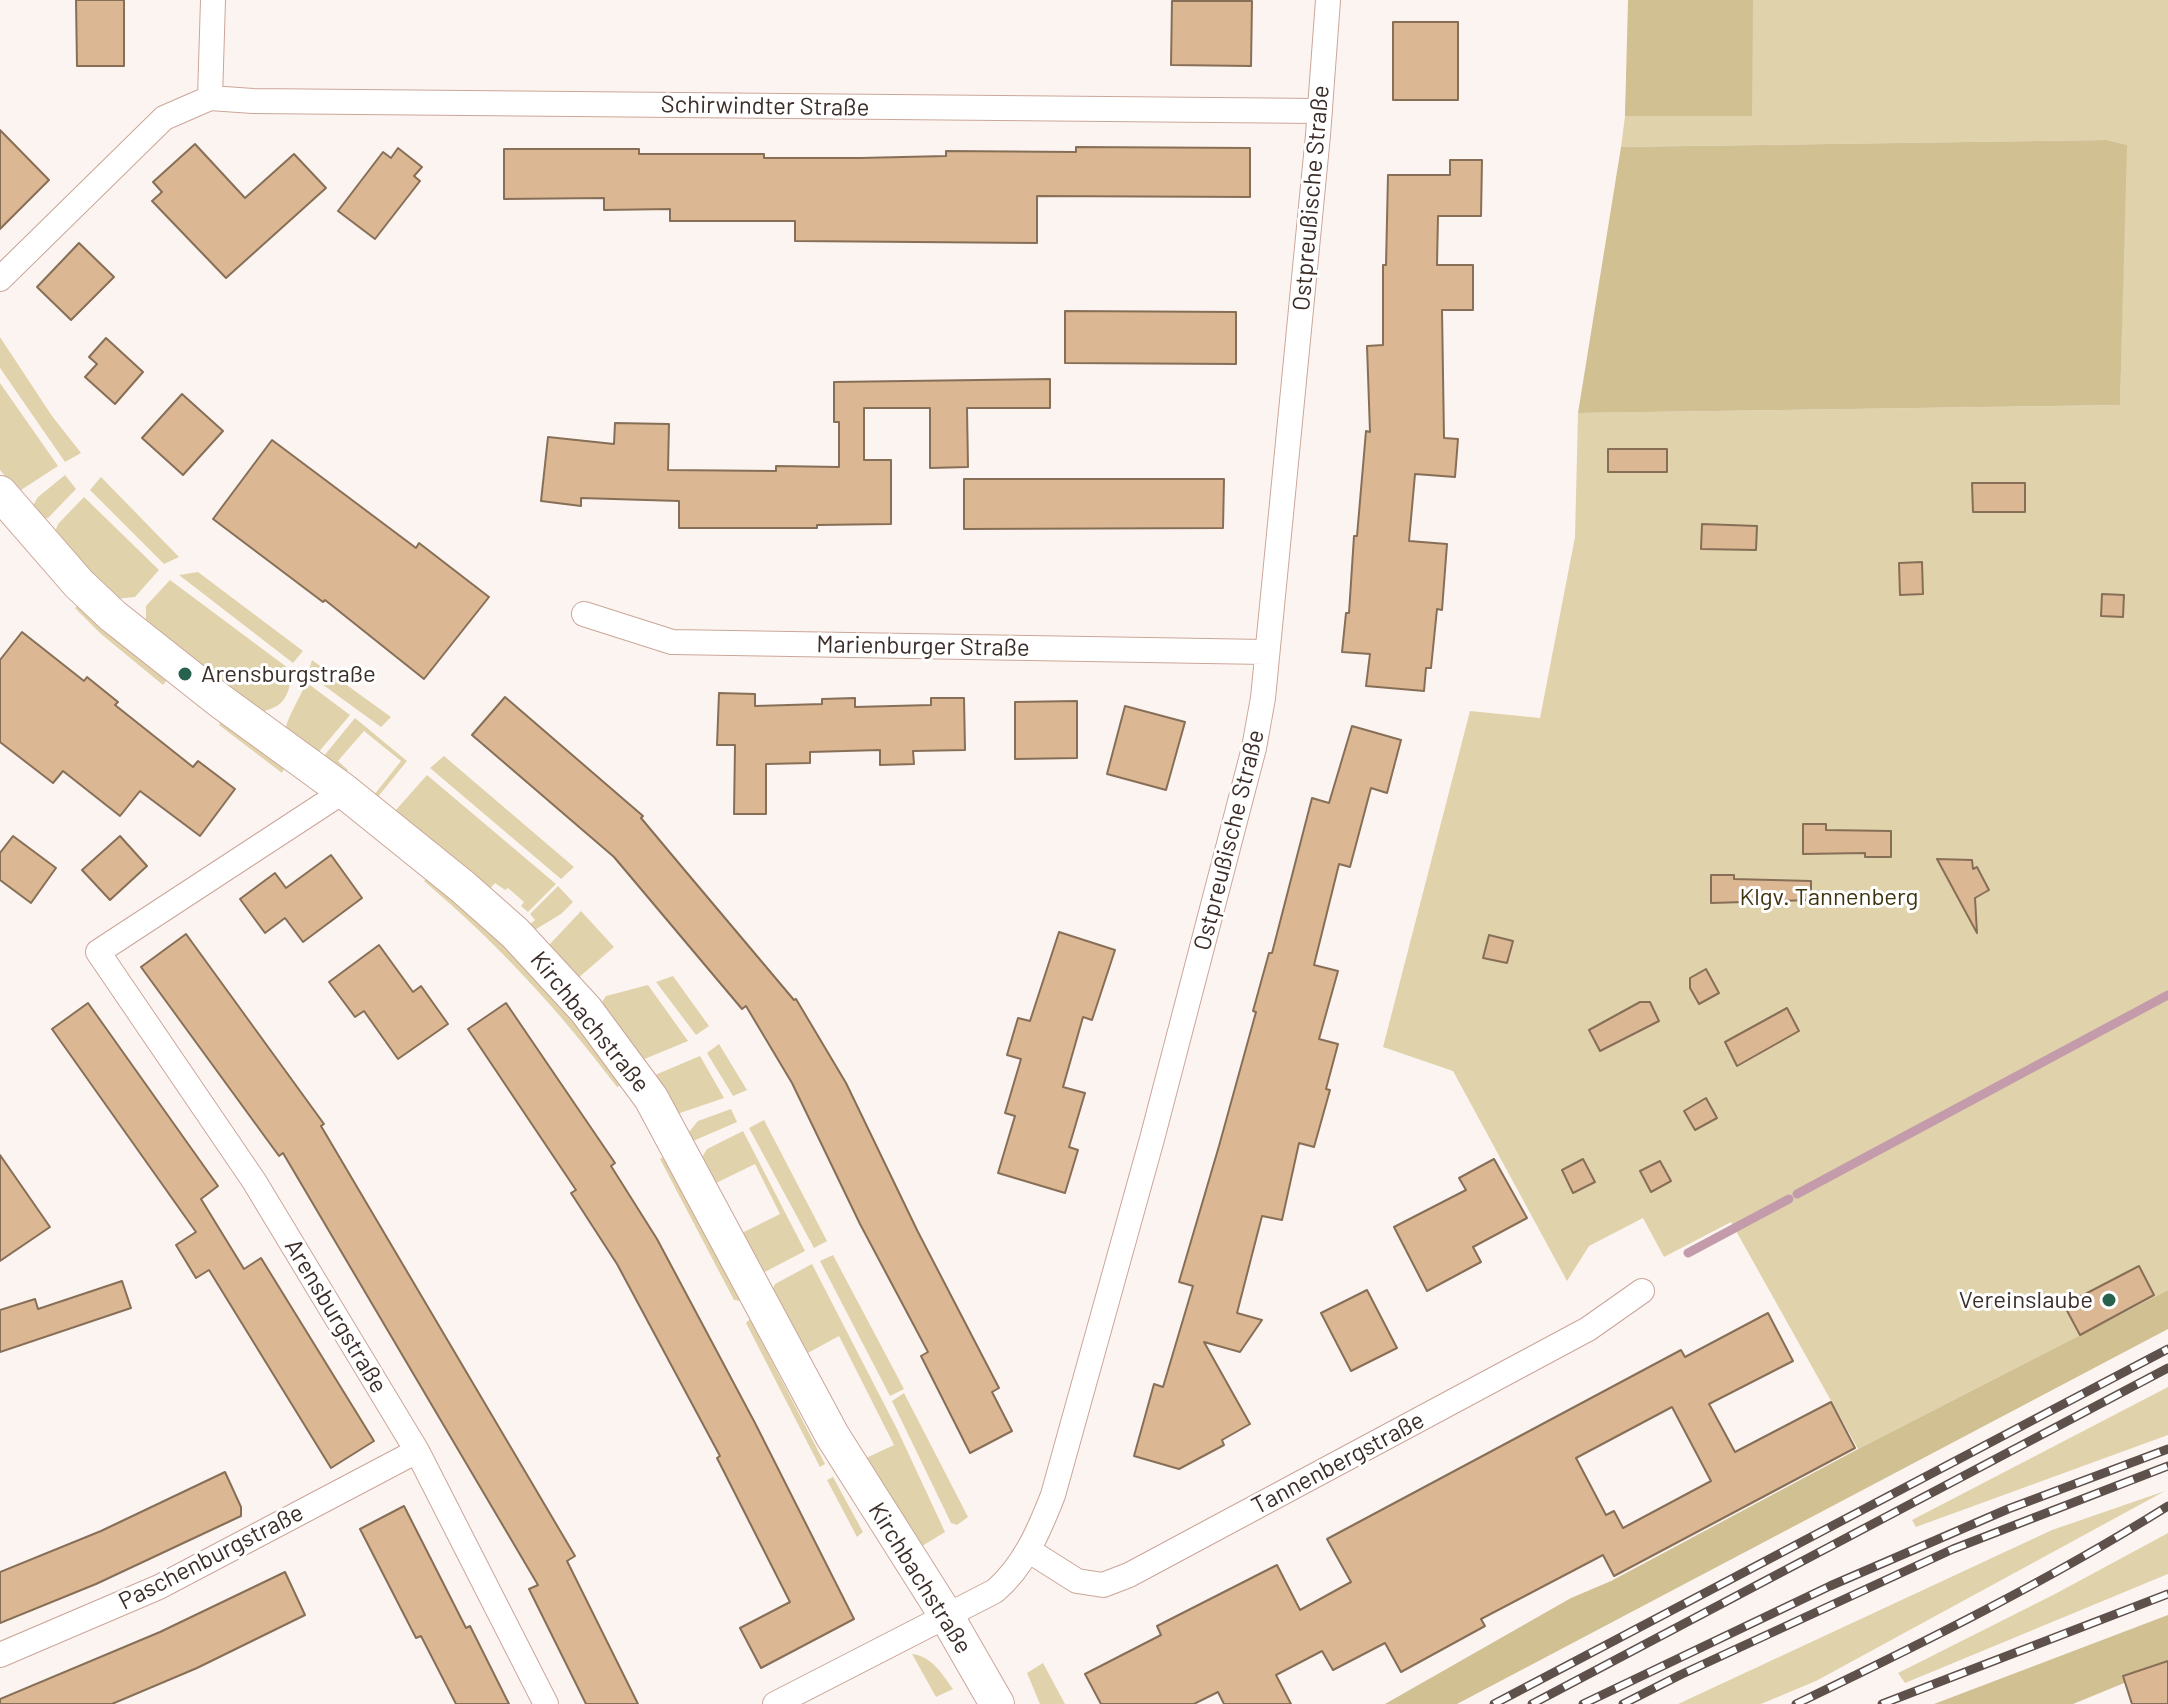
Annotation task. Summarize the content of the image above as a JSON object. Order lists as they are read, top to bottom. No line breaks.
{"streets":{"main road":["Kirchbachstraße"],"street":["Schirwindter Straße","Ostpreußische Straße","Marienburger Straße","Arensburgstraße","Tannenbergstraße","Paschenburgstraße"]},"crossings":[["Schirwindter Straße","Ostpreußische Straße"],["Ostpreußische Straße","Marienburger Straße"],["Ostpreußische Straße","Kirchbachstraße"],["Ostpreußische Straße","Tannenbergstraße"],["Kirchbachstraße","Arensburgstraße"],["Arensburgstraße","Paschenburgstraße"]],"parks":["Klgv. Tannenberg"],"places":["Arensburgstraße","Vereinslaube"]}
